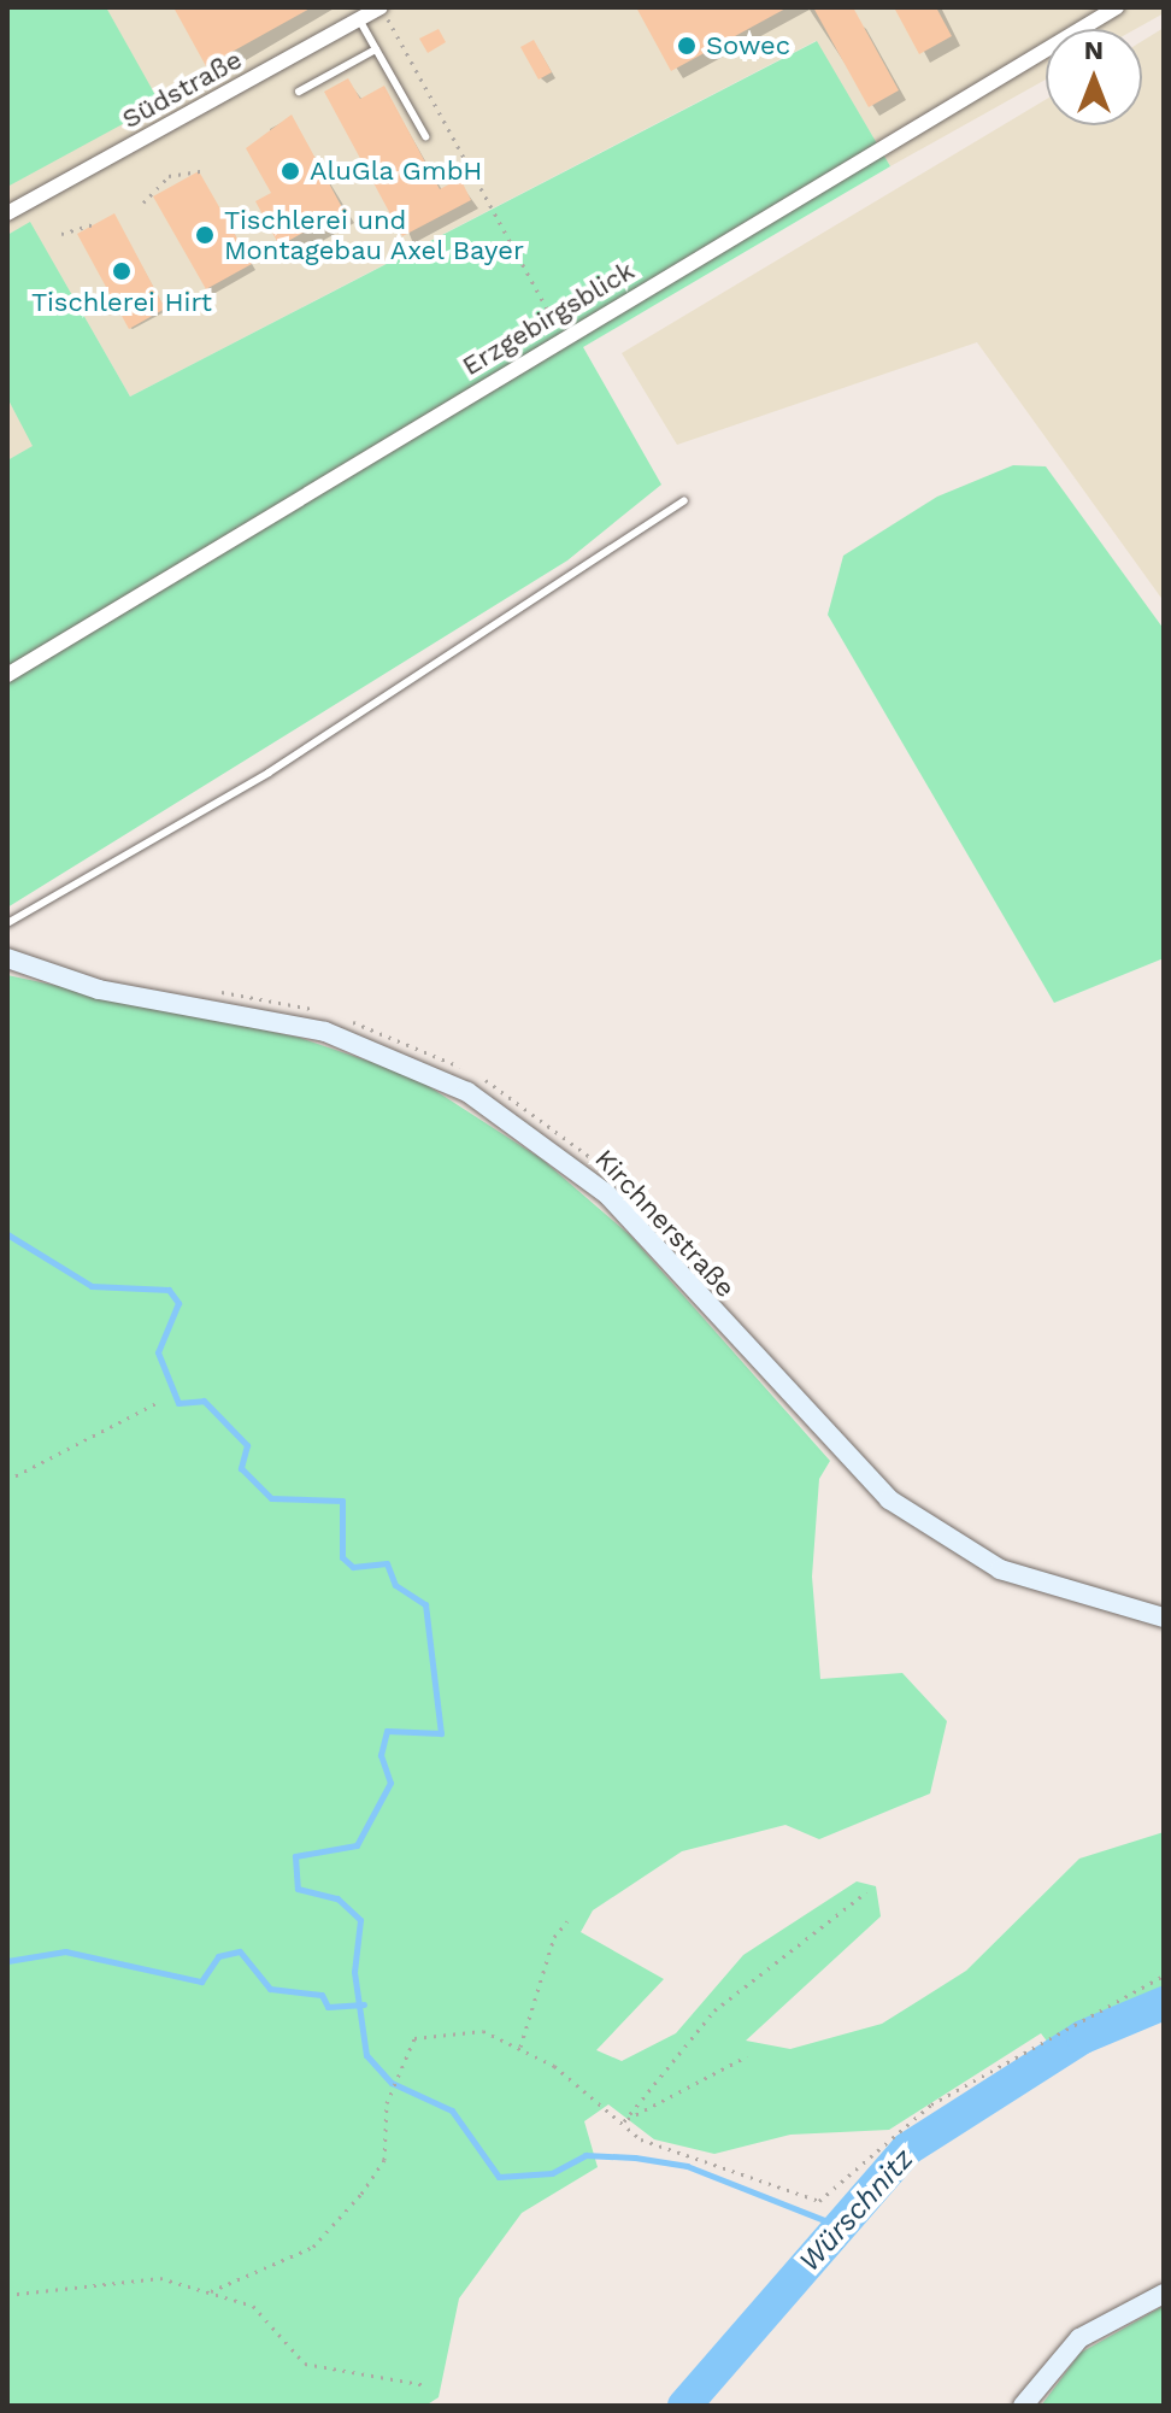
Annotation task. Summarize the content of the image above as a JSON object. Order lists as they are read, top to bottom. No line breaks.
{"streets":{"street":["Südstraße","Erzgebirgsblick","Kirchnerstraße"]},"water":["Würschnitz"],"places":["Sowec","AluGla GmbH","Tischlerei und Montagebau Axel Bayer","Tischlerei Hirt"],"north":"top"}
